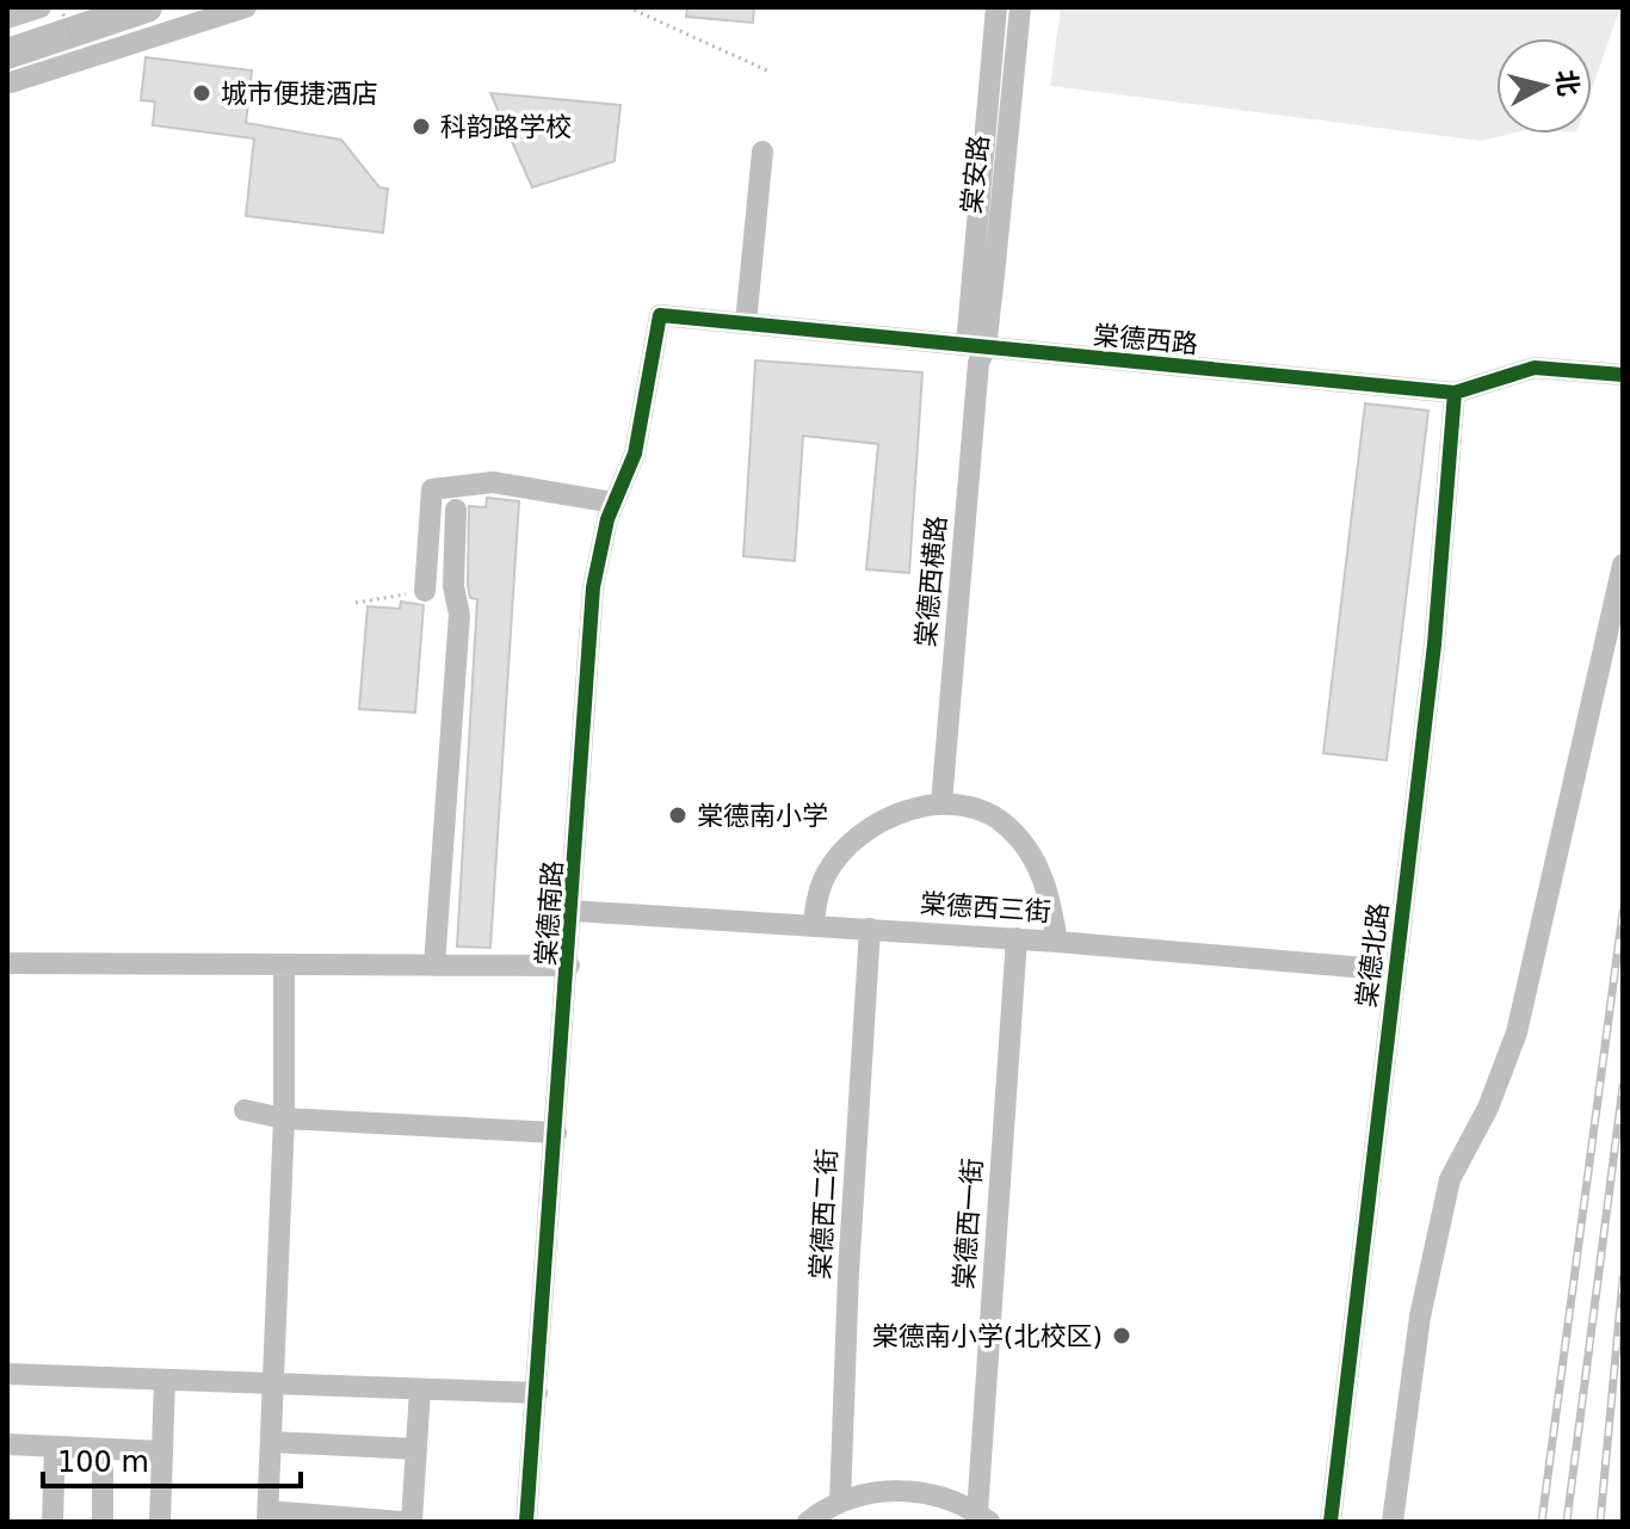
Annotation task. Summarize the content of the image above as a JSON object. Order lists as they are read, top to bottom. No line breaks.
{"streets":{"street":["棠安路","棠德西路","棠德西横路","棠德西三街","棠德南路","棠德北路","棠德西二街","棠德西一街"]},"crossings":[["棠安路","棠德西路"],["棠安路","棠德西横路"],["棠德西路","棠德西横路"],["棠德西路","棠德南路"],["棠德西路","棠德北路"],["棠德西三街","棠德南路"],["棠德西三街","棠德北路"],["棠德西三街","棠德西二街"],["棠德西三街","棠德西一街"]],"places":["城市便捷酒店","科韵路学校","棠德南小学","棠德南小学(北校区)"],"scale_bar":"100 m","north":"right"}
